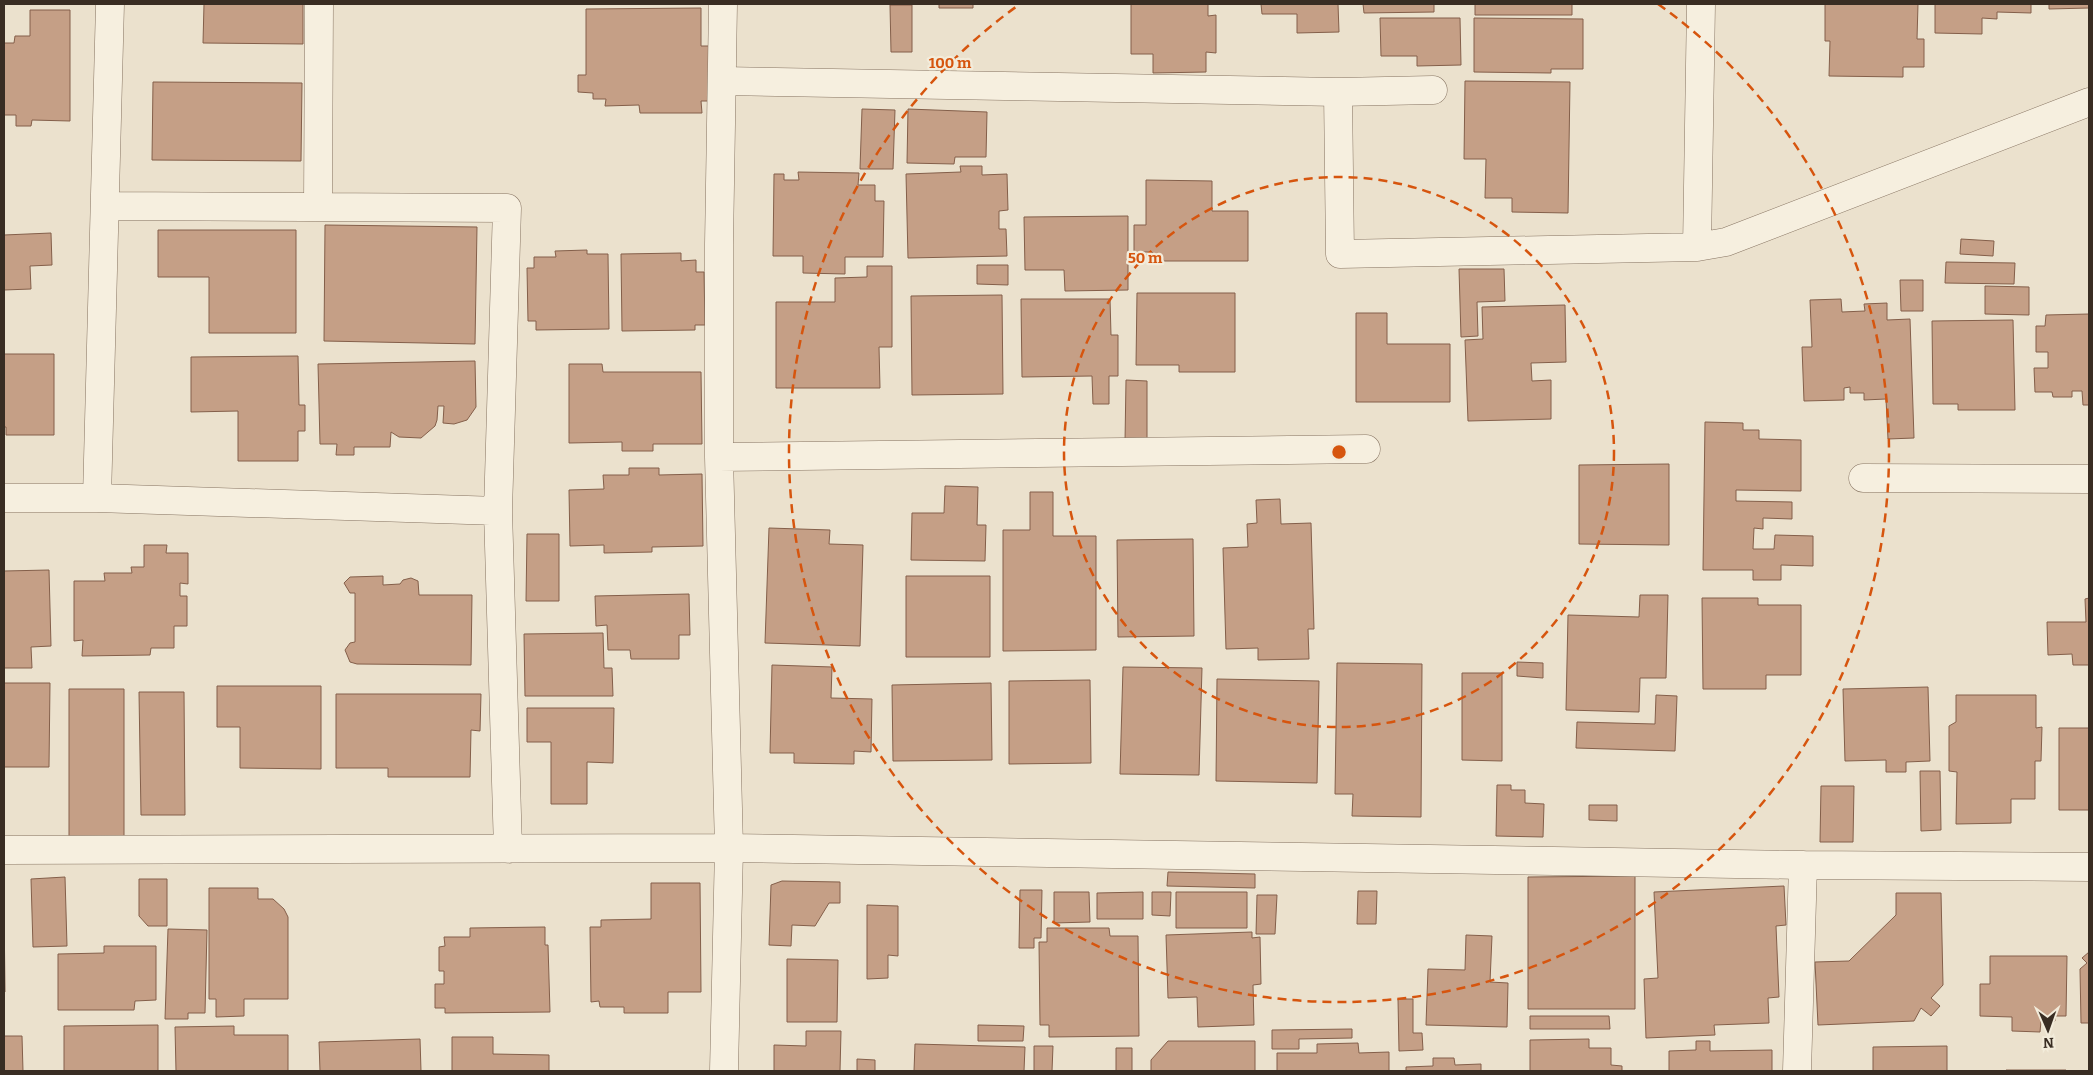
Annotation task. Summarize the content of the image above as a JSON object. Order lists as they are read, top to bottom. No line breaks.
{"north":"bottom","rings":["100 m","50 m"]}
